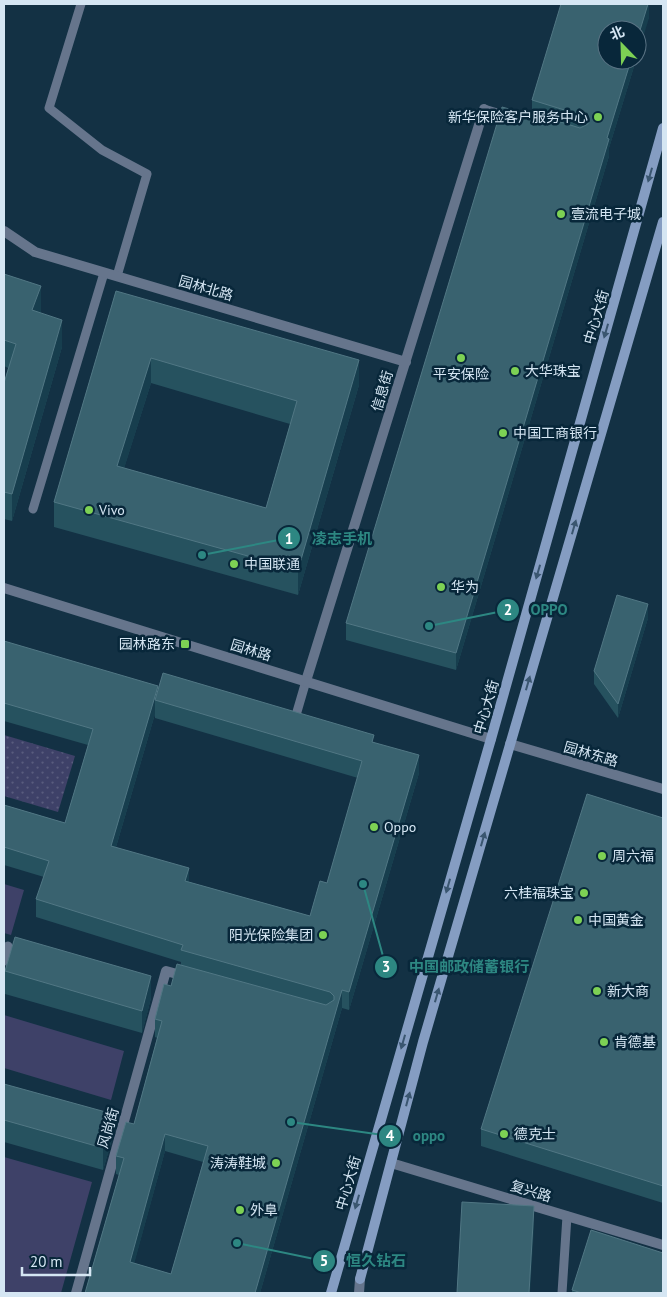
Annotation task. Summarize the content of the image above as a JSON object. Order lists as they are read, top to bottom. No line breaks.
{"streets":{"main road":["中心大街"],"street":["园林北路","信息街","园林路","园林东路","风尚街","复兴路"]},"crossings":[["园林北路","信息街"],["中心大街","园林路"],["信息街","园林路"]],"places":{"other":["新华保险客户服务中心","壹流电子城","平安保险","大华珠宝","中国工商银行","Vivo","凌志手机","中国联通","华为","OPPO","Oppo","周六福","中国邮政储蓄银行","六桂福珠宝","中国黄金","阳光保险集团","新大商","肯德基","oppo","德克士","涛涛鞋城","外阜","恒久钻石"],"transit":["园林路东"]},"scale_bar":"20 m","north":"top left"}
